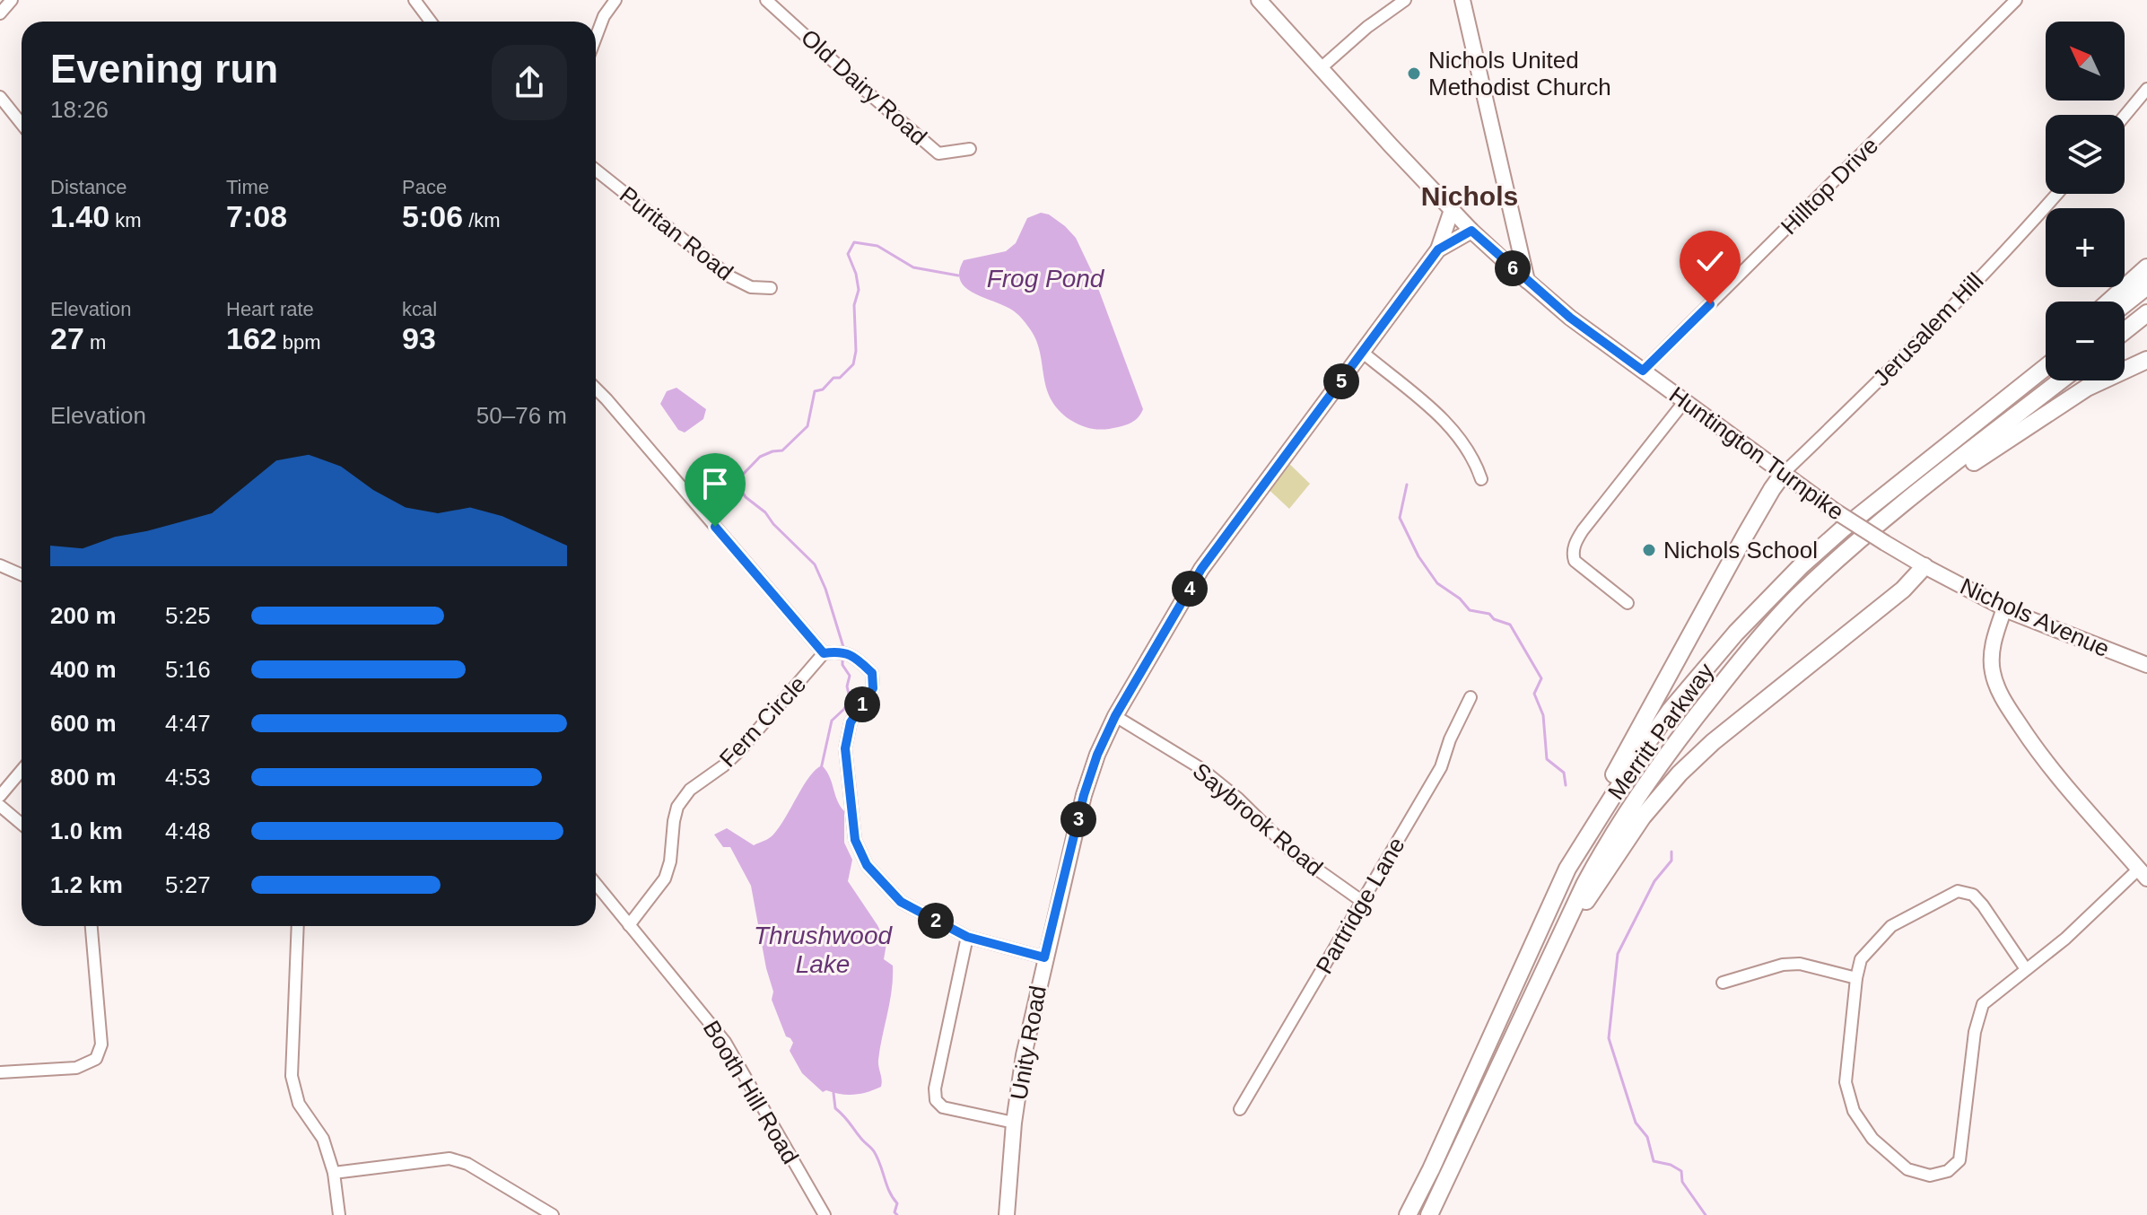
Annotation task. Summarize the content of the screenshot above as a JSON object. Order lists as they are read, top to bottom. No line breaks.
{"streets":{"highway":["Merritt Parkway"],"main road":["Huntington Turnpike","Nichols Avenue","Unity Road"],"street":["Old Dairy Road","Hilltop Drive","Puritan Road","Jerusalem Hill","Fern Circle","Saybrook Road","Partridge Lane","Booth Hill Road"]},"crossings":[["Hilltop Drive","Huntington Turnpike"],["Jerusalem Hill","Huntington Turnpike"],["Huntington Turnpike","Nichols Avenue"],["Huntington Turnpike","Unity Road"],["Fern Circle","Unity Road"],["Fern Circle","Booth Hill Road"],["Saybrook Road","Partridge Lane"],["Saybrook Road","Unity Road"]],"districts":["Nichols"],"water":["Frog Pond","Thrushwood Lake"],"places":["Nichols United Methodist Church","Nichols School"],"north":"top left","page":{"map_buttons":["+","−"],"heading":["Evening run","18:26"],"stats":[["Distance","1.40 km"],["Time","7:08"],["Pace","5:06 /km"],["Elevation","27 m"],["Heart rate","162 bpm"],["kcal","93"]],"pins":["6","5","4","1","3","2"],"chart":["Elevation","50–76 m"],"list":[{"name":"200 m","note":"5:25"},{"name":"400 m","note":"5:16"},{"name":"600 m","note":"4:47"},{"name":"800 m","note":"4:53"},{"name":"1.0 km","note":"4:48"},{"name":"1.2 km","note":"5:27"}]}}
